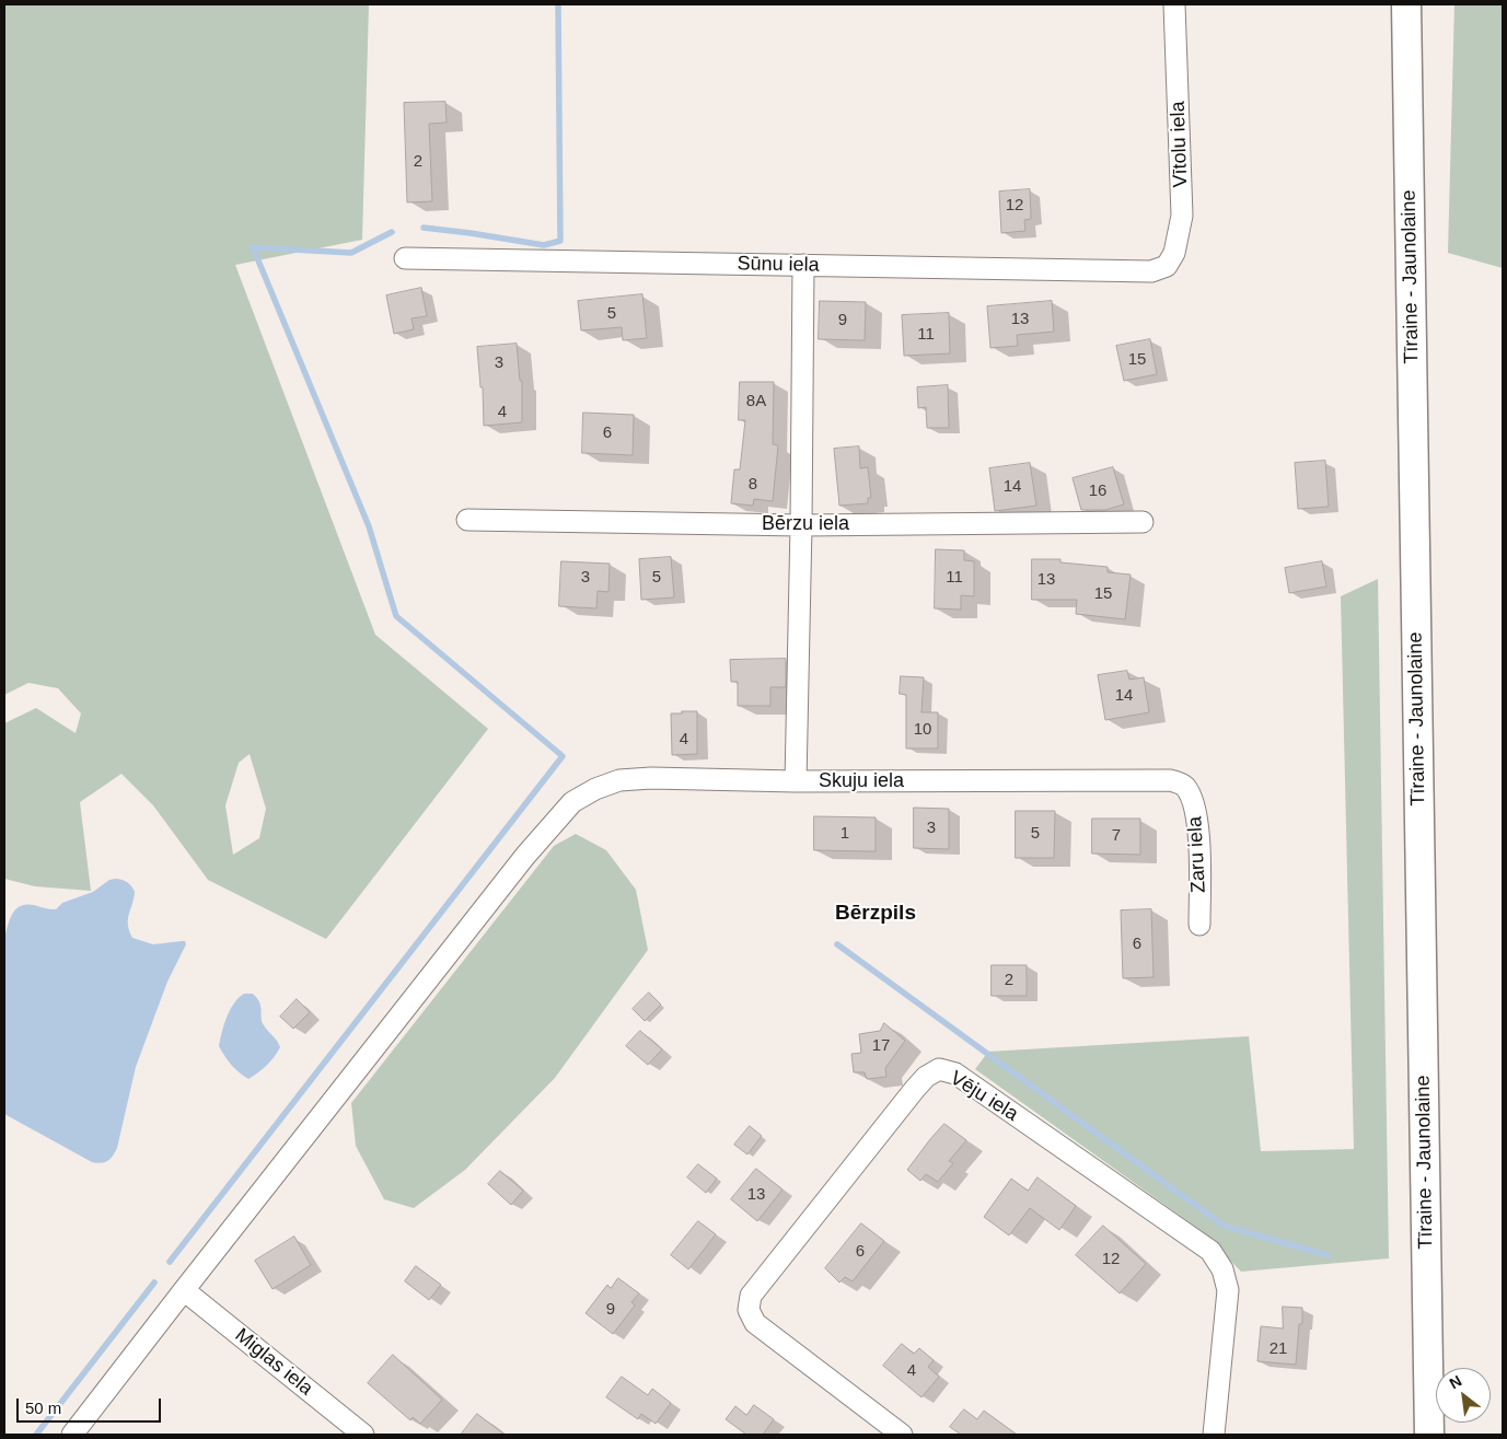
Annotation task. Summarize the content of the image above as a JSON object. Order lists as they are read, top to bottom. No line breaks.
{"streets":{"main road":["Tīraine - Jaunolaine"],"street":["Vītolu iela","Sūnu iela","Bērzu iela","Skuju iela","Zaru iela","Vēju iela","Miglas iela"]},"crossings":[["Vītolu iela","Sūnu iela"],["Skuju iela","Zaru iela"],["Skuju iela","Miglas iela"]],"districts":["Bērzpils"],"house_numbers":["2","12","5","13","9","11","15","3","8A","4","6","8","14","16","3","5","11","13","15","14","10","4","3","1","5","7","6","2","17","13","6","12","9","21","4"],"scale_bar":"50 m","north":"top left"}
